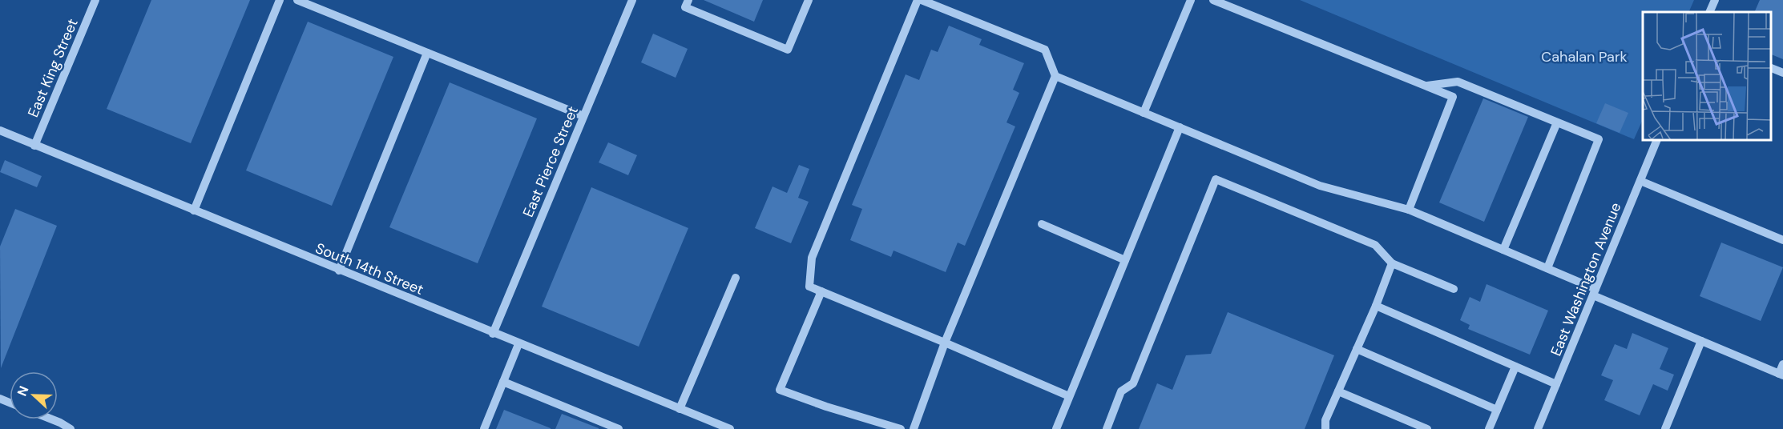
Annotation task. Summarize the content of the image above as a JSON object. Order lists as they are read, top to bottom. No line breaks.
{"streets":{"street":["East King Street","East Pierce Street","South 14th Street","East Washington Avenue"]},"crossings":[["East King Street","South 14th Street"],["East Pierce Street","South 14th Street"]],"parks":["Cahalan Park"],"north":"left"}
